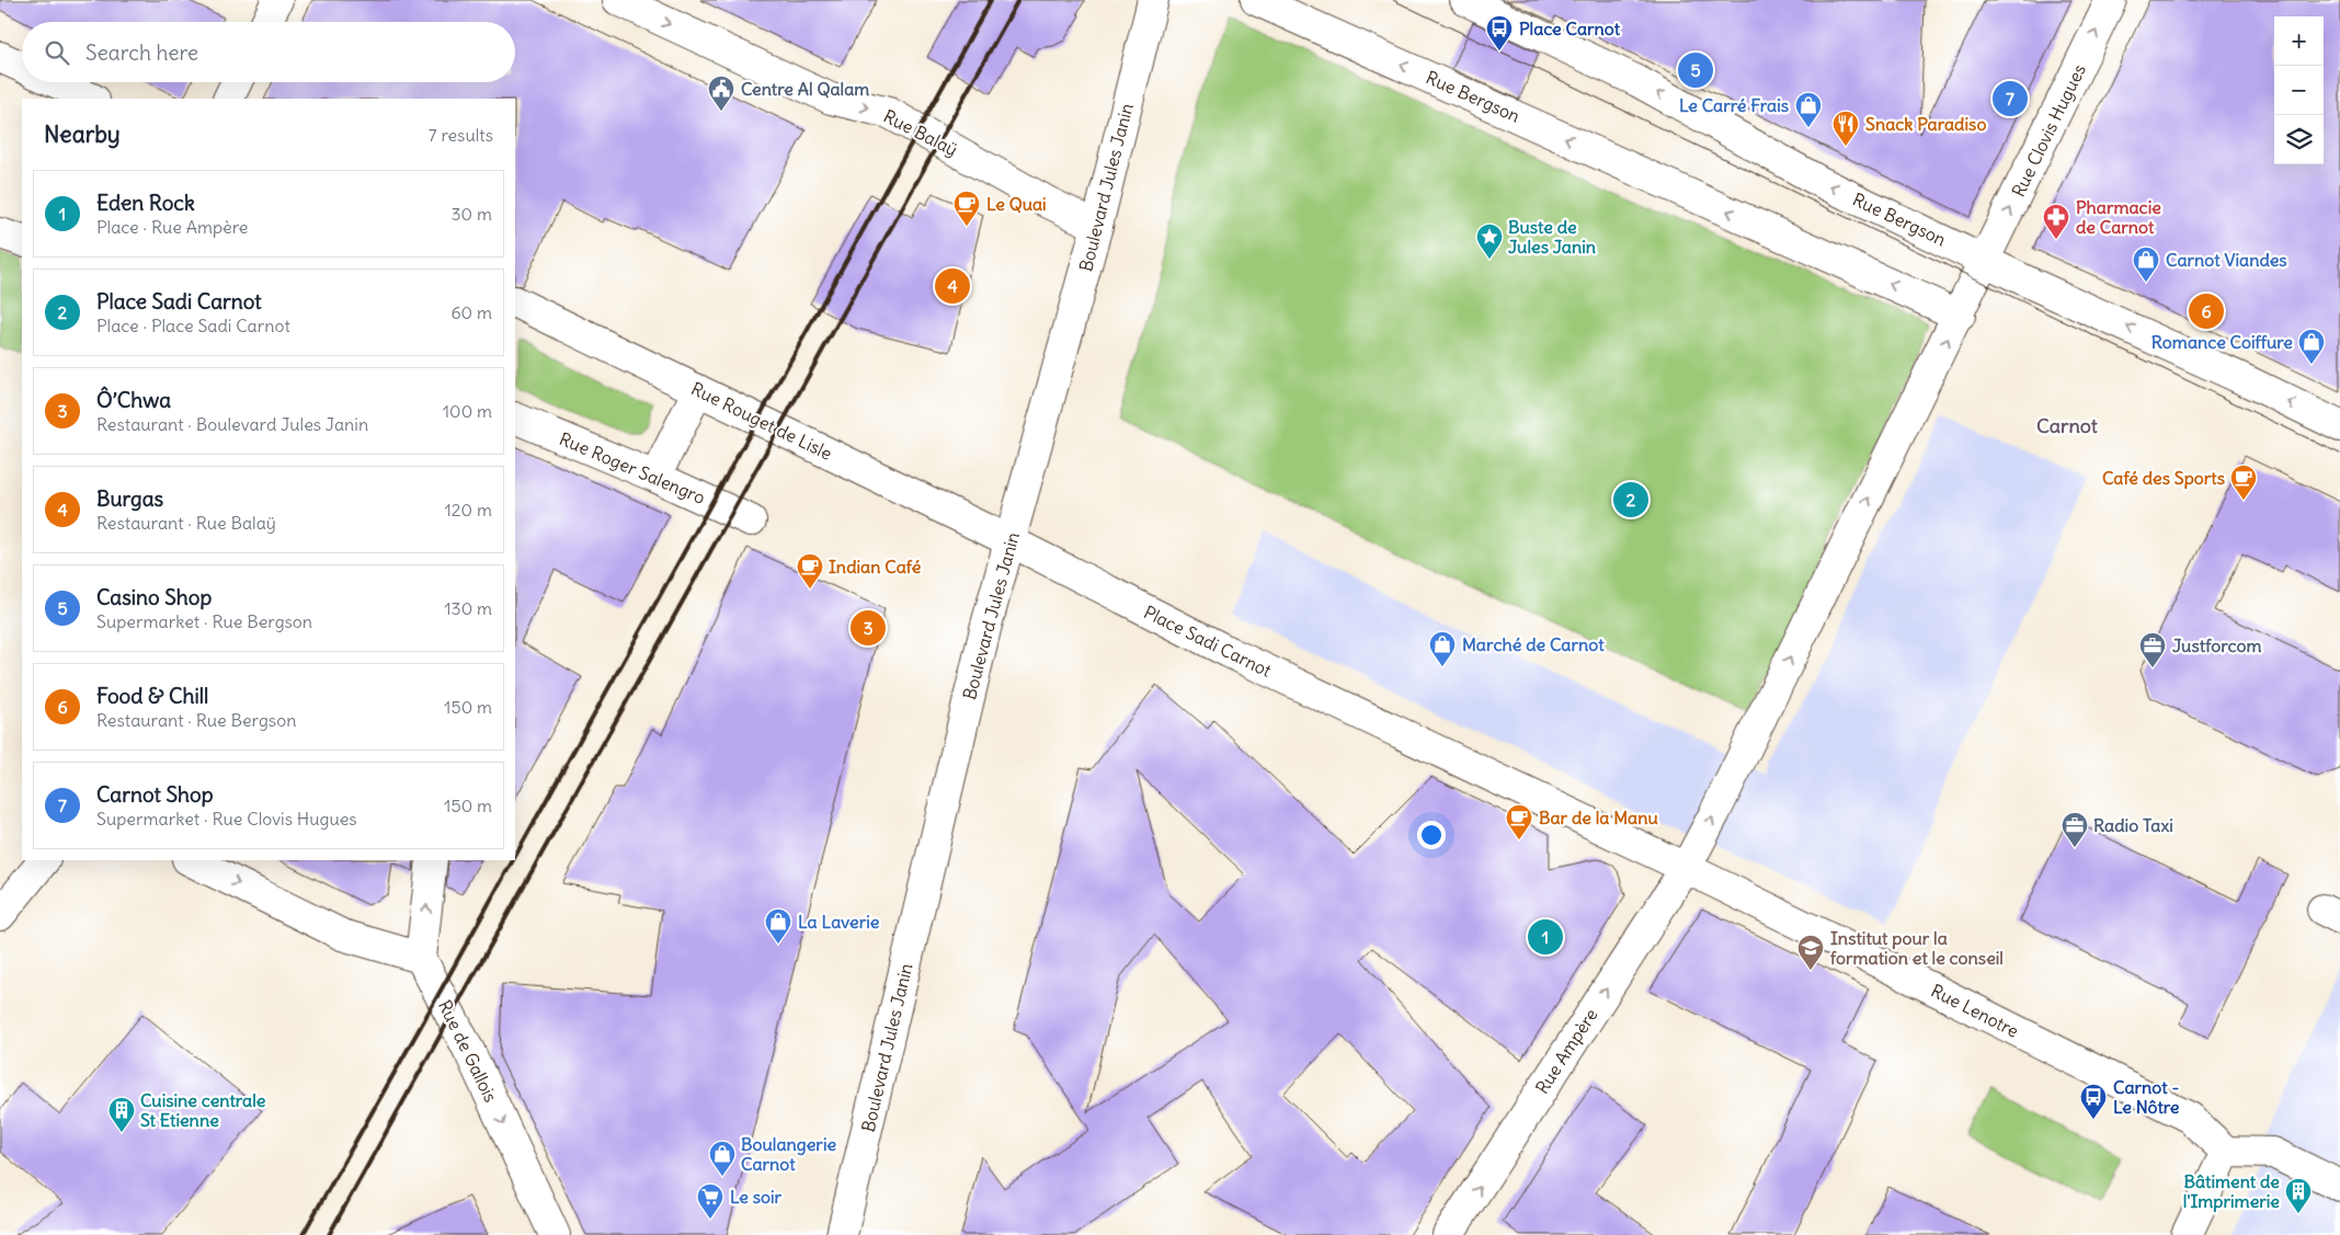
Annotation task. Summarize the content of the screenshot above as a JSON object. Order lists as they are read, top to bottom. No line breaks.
{"streets":{"street":["Rue Bergson","Rue Clovis Hugues","Rue Balaÿ","Boulevard Jules Janin","Rue Rouget de Lisle","Rue Roger Salengro","Place Sadi Carnot","Rue Lenotre","Rue de Gallois","Rue Ampère"]},"crossings":[["Rue Bergson","Rue Clovis Hugues"],["Rue Balaÿ","Boulevard Jules Janin"],["Boulevard Jules Janin","Rue Rouget de Lisle"],["Boulevard Jules Janin","Place Sadi Carnot"],["Rue Rouget de Lisle","Place Sadi Carnot"],["Place Sadi Carnot","Rue Lenotre"],["Place Sadi Carnot","Rue Ampère"],["Rue Lenotre","Rue Ampère"]],"one_way":["Rue Bergson","Rue Clovis Hugues","Rue Balaÿ","Rue de Gallois","Rue Ampère"],"districts":["Carnot"],"places":{"bus stop":["Place Carnot","Carnot - Le Nôtre"],"public building":["Centre Al Qalam"],"shop":["Le Carré Frais","Carnot Viandes","Romance Coiffure","Marché de Carnot","La Laverie","Boulangerie Carnot"],"restaurant":["Snack Paradiso"],"cafe":["Le Quai","Café des Sports","Indian Café","Bar de la Manu"],"pharmacy":["Pharmacie de Carnot"],"place":["Buste de Jules Janin"],"office":["Justforcom","Radio Taxi"],"school or university":["Institut pour la formation et le conseil"],"building":["Cuisine centrale St Etienne","Bâtiment de l'Imprimerie"],"supermarket":["Le soir"]},"page":{"map_buttons":["+","−"],"search":"Search here","pins":["5","7","4","6","2","3","1"],"heading":["Nearby","7 results"],"list":[{"mark":"1","name":"Eden Rock","note":"Place · Rue Ampère","value":"30 m"},{"mark":"2","name":"Place Sadi Carnot","note":"Place · Place Sadi Carnot","value":"60 m"},{"mark":"3","name":"Ô’Chwa","note":"Restaurant · Boulevard Jules Janin","value":"100 m"},{"mark":"4","name":"Burgas","note":"Restaurant · Rue Balaÿ","value":"120 m"},{"mark":"5","name":"Casino Shop","note":"Supermarket · Rue Bergson","value":"130 m"},{"mark":"6","name":"Food & Chill","note":"Restaurant · Rue Bergson","value":"150 m"},{"mark":"7","name":"Carnot Shop","note":"Supermarket · Rue Clovis Hugues","value":"150 m"}]}}
